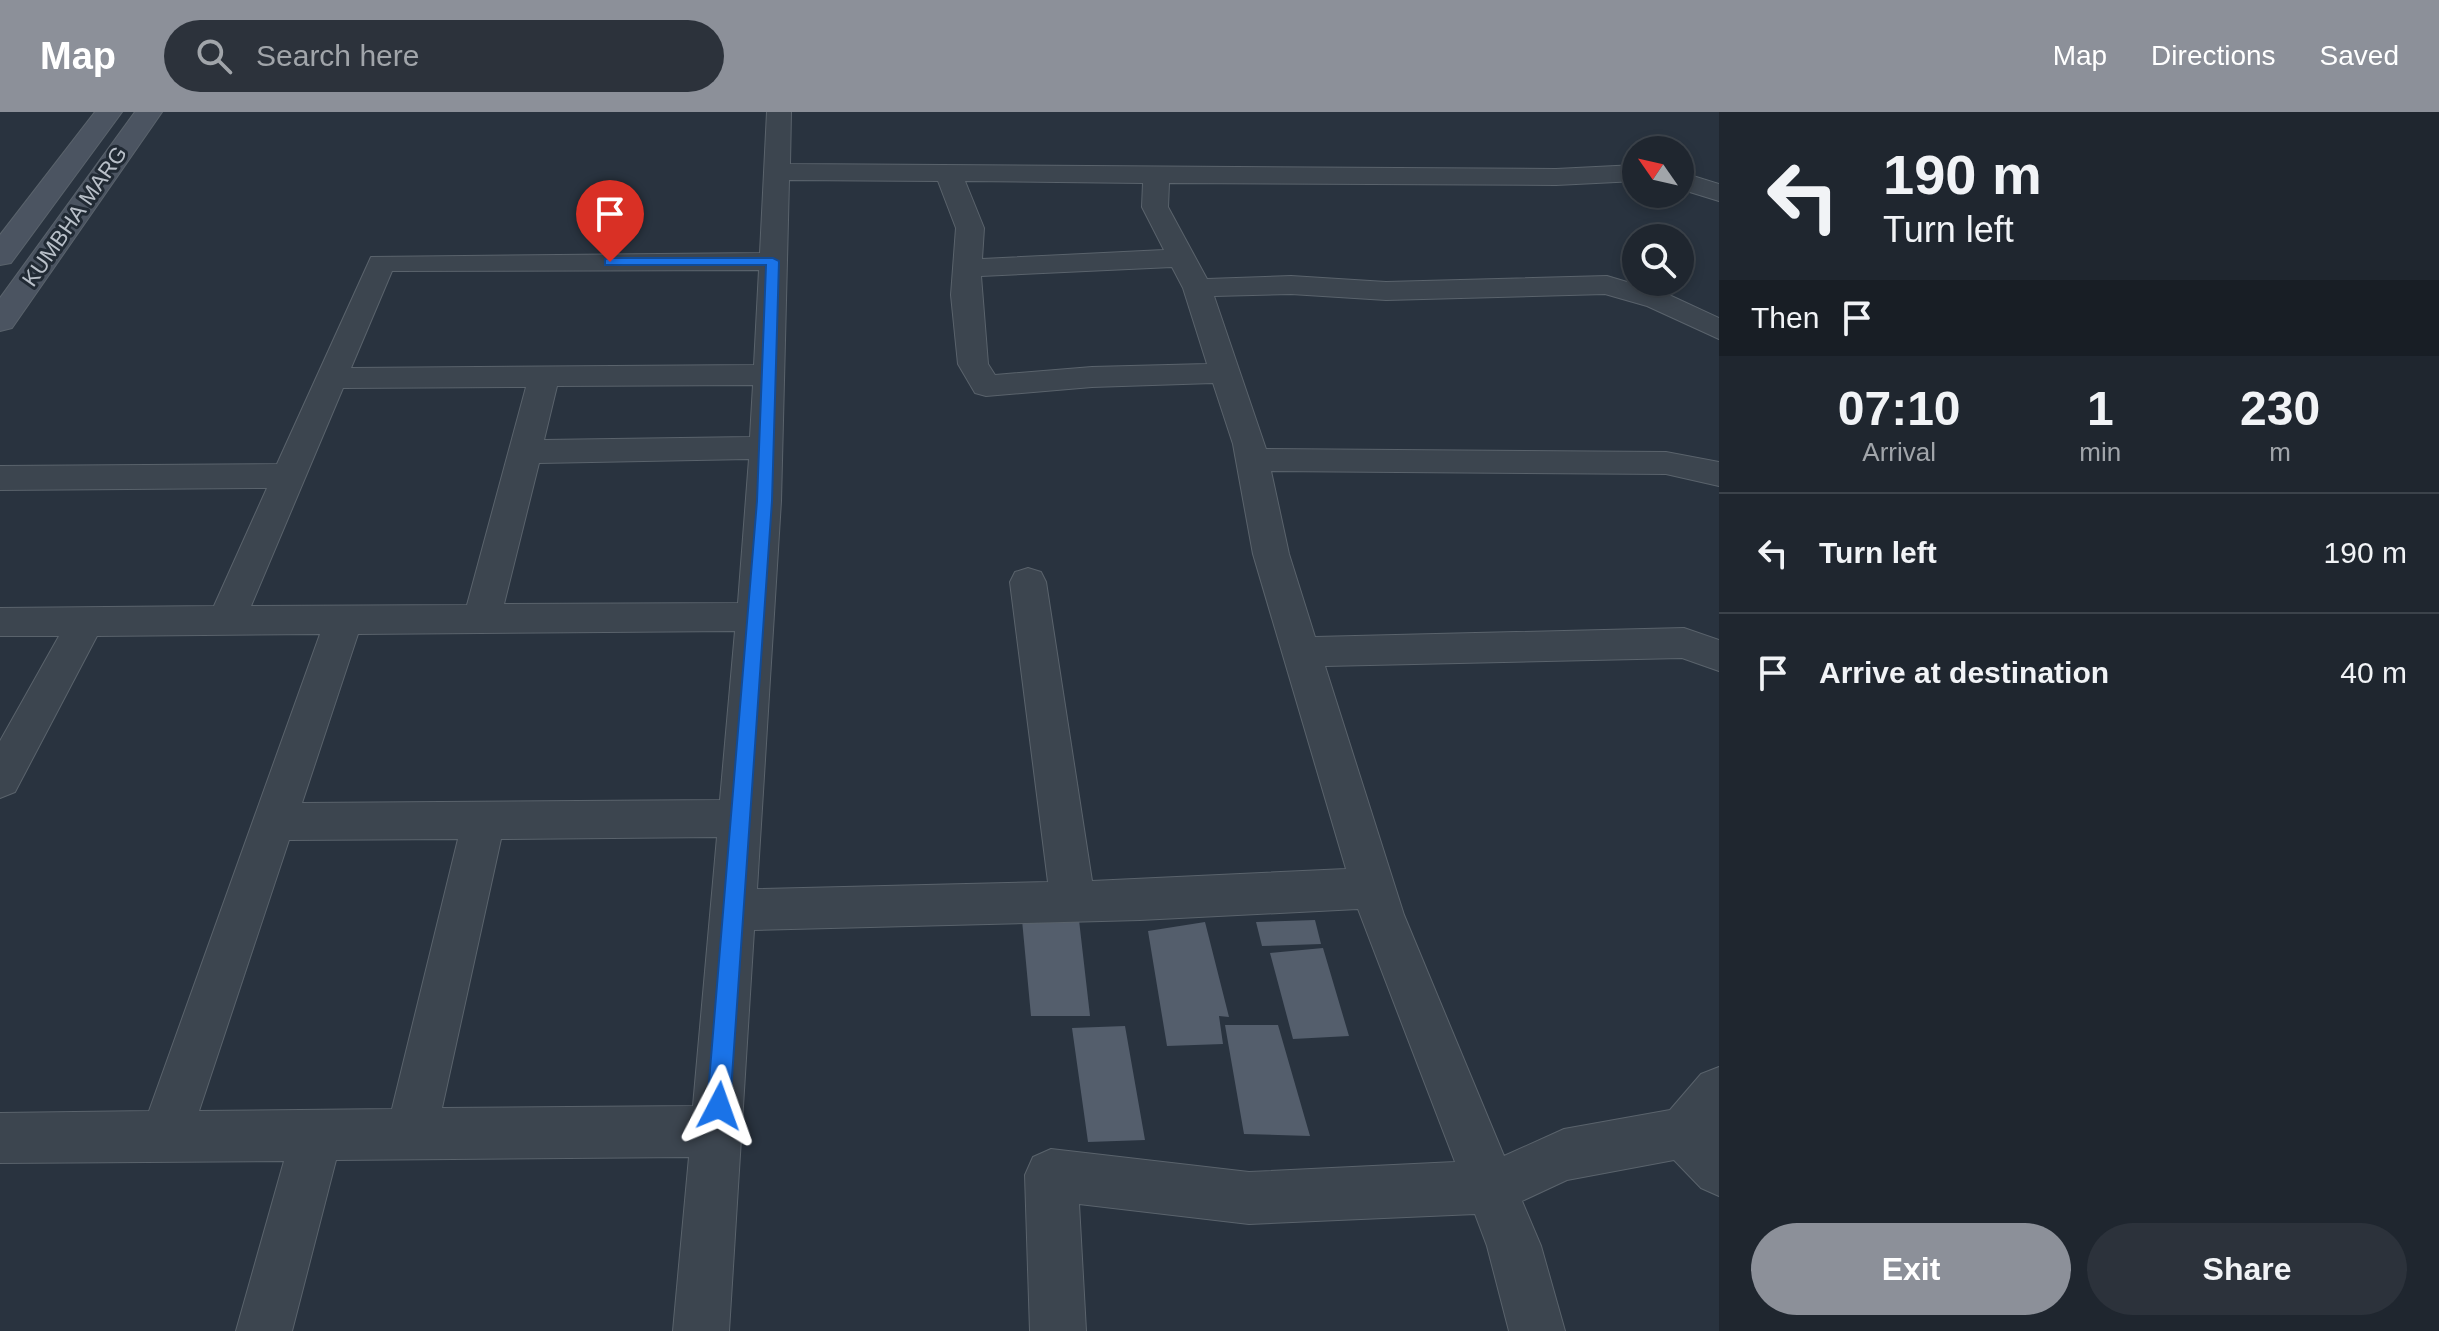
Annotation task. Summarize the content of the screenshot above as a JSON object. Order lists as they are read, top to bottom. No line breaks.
{"streets":{"street":["KUMBHA MARG"]},"north":"top left","page":{"header":"Map","search":"Search here","nav":["Map","Directions","Saved"],"turn":["190 m","Turn left"],"then":"Then","eta":["07:10","Arrival","1","min","230","m"],"list":[{"name":"Turn left","value":"190 m"},{"name":"Arrive at destination","value":"40 m"}],"buttons":["Exit","Share"]}}
